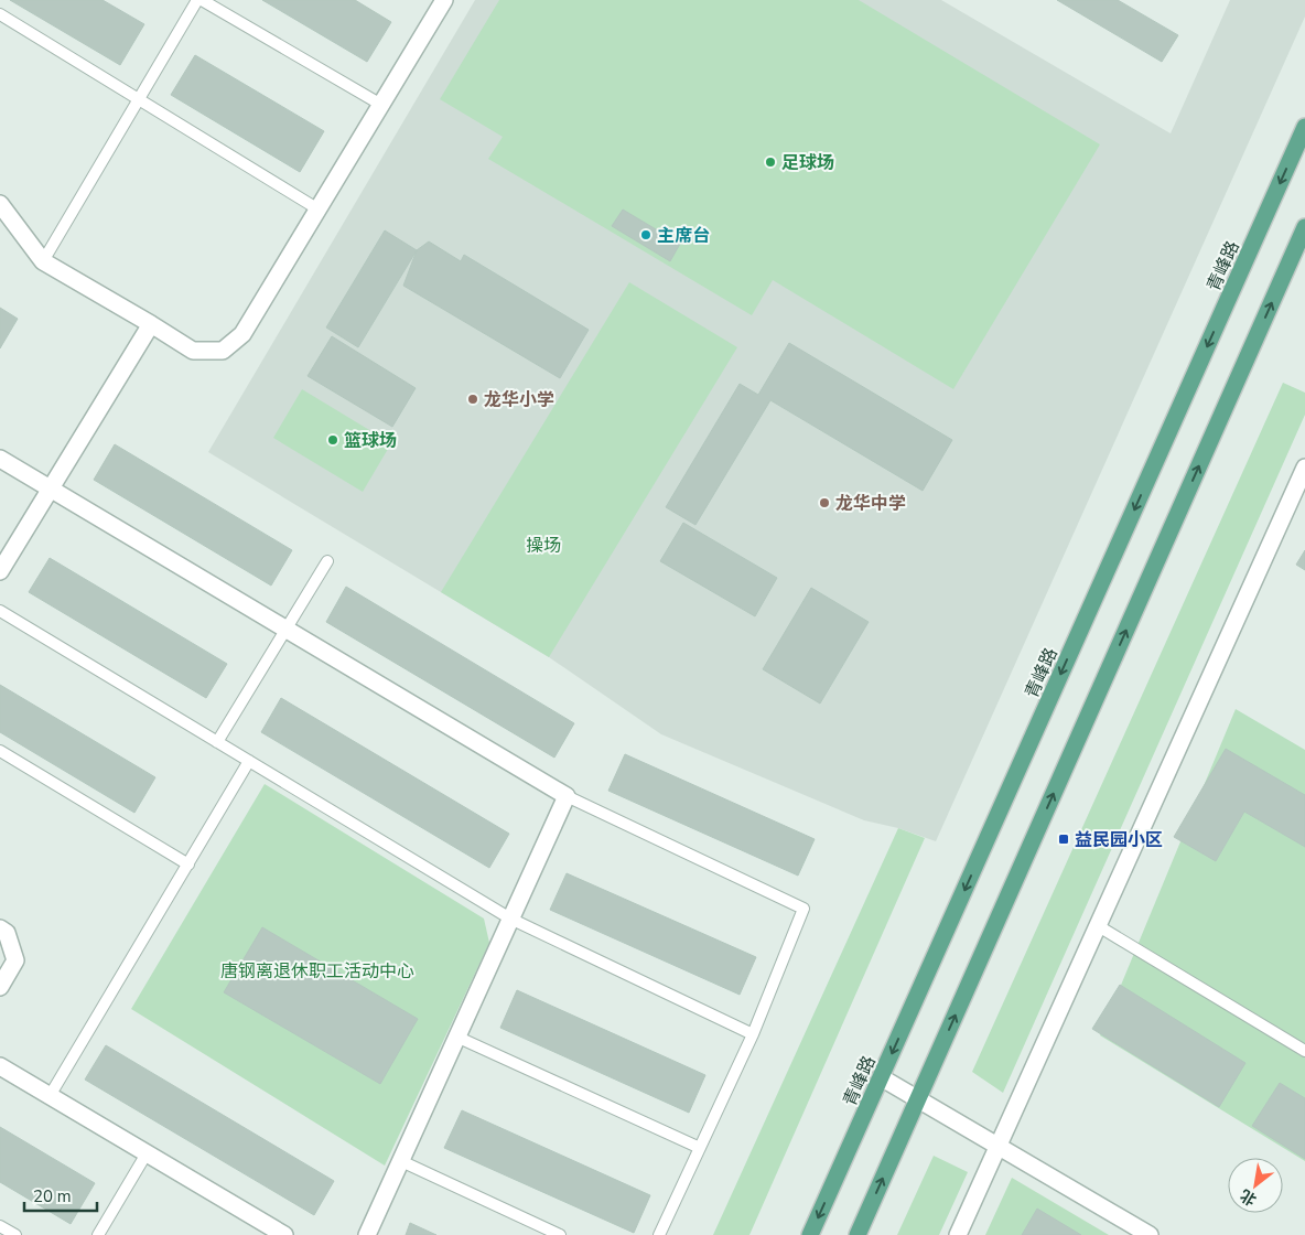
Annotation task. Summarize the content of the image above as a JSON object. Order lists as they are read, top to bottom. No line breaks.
{"streets":{"main road":["青峰路"]},"parks":["操场","唐钢离退休职工活动中心"],"places":{"other":["足球场","主席台","龙华小学","篮球场","龙华中学"],"transit":["益民园小区"]},"scale_bar":"20 m","north":"bottom left"}
